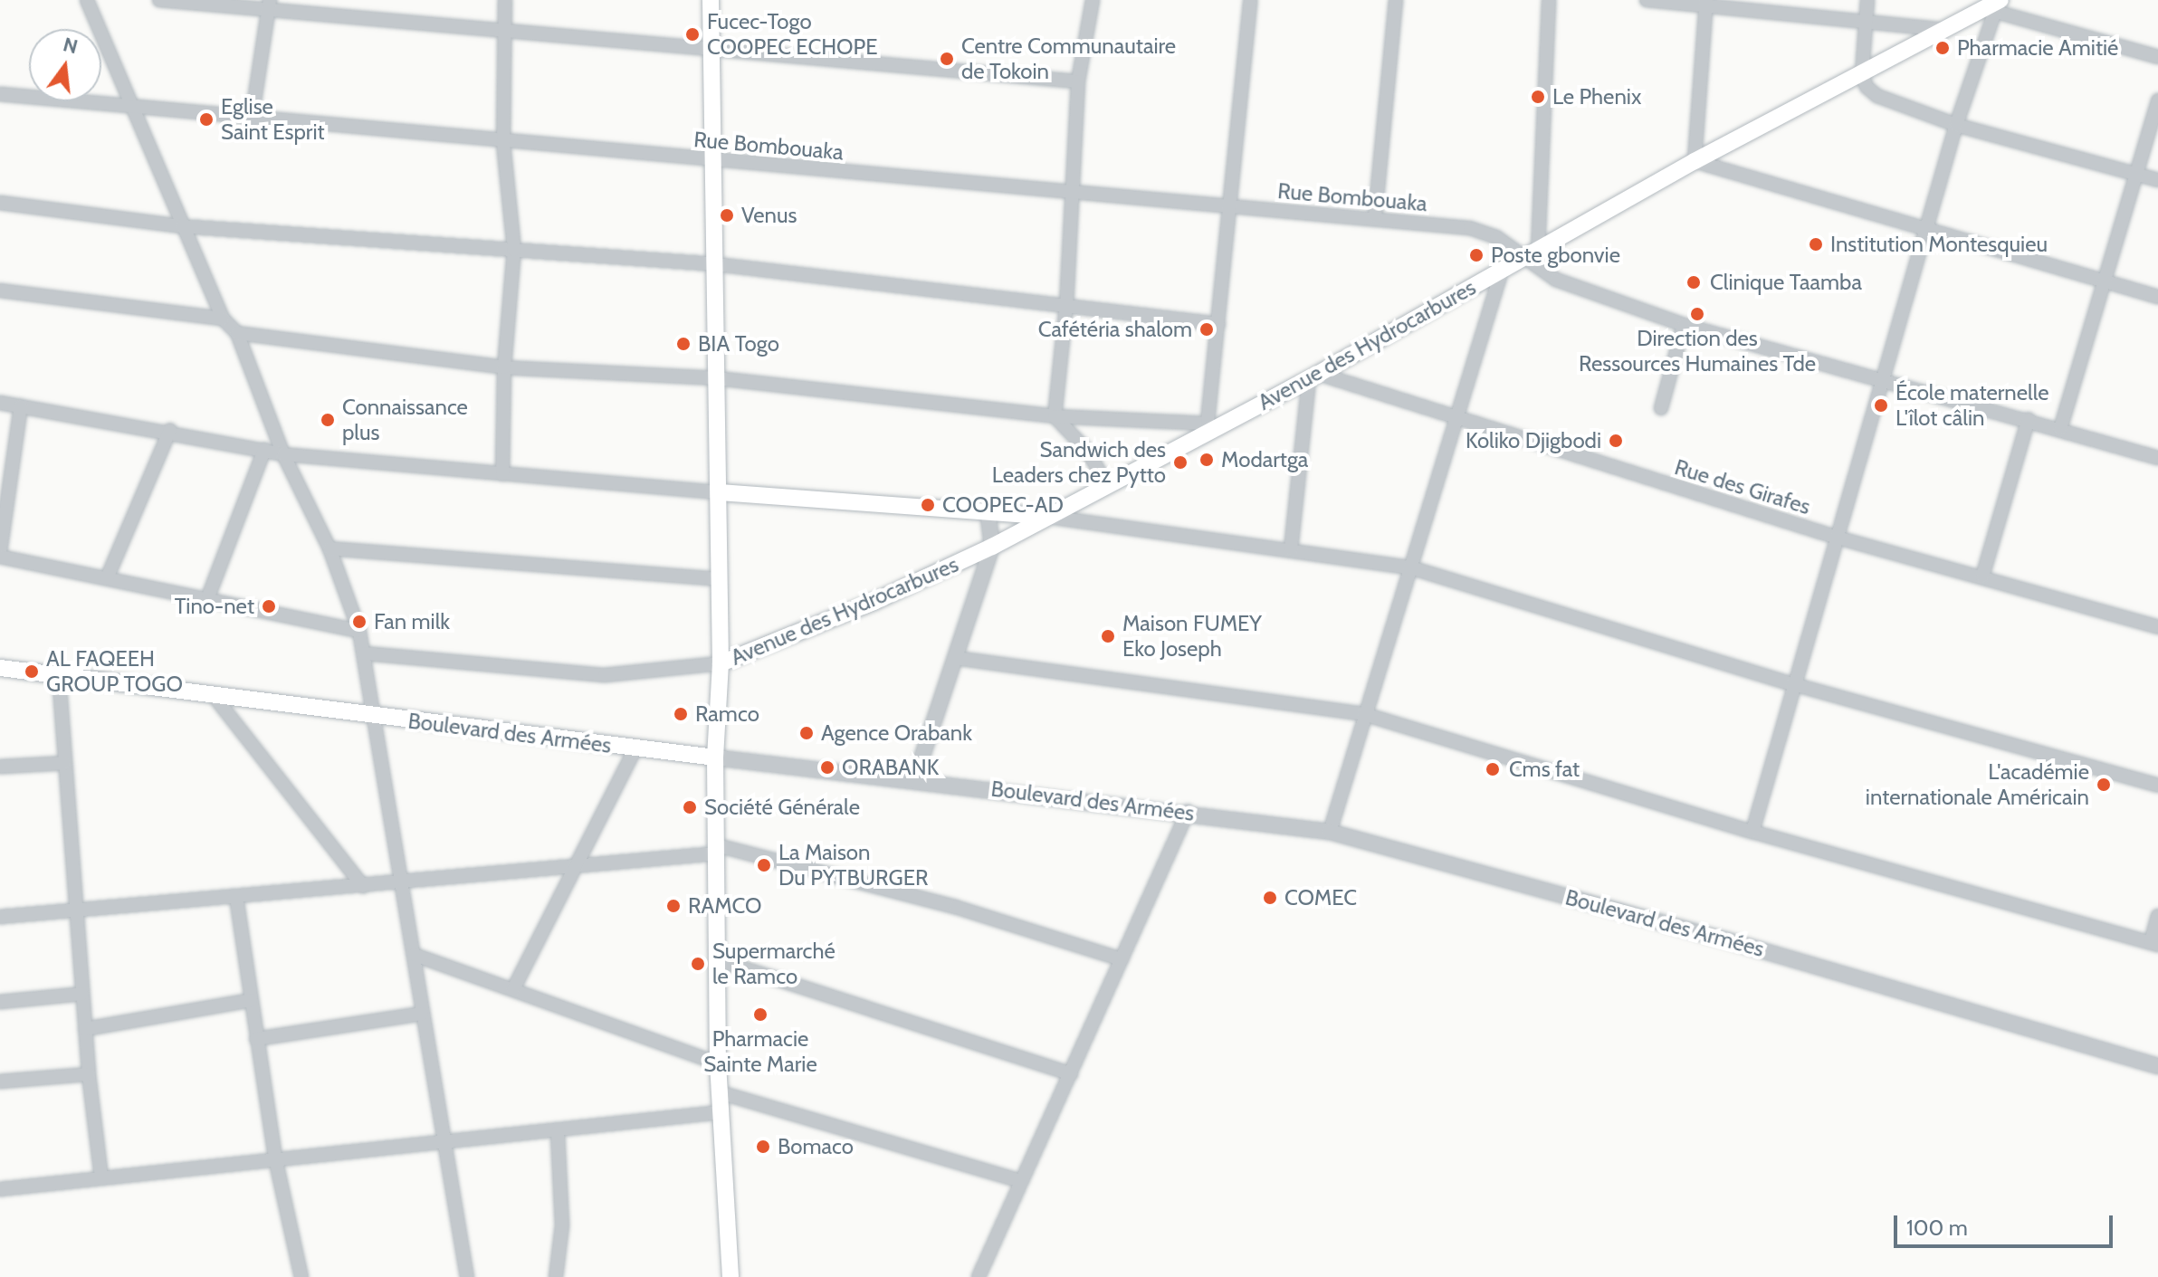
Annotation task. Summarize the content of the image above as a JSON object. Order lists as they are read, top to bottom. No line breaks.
{"streets":{"main road":["Avenue des Hydrocarbures","Boulevard des Armées"],"street":["Rue Bombouaka","Rue des Girafes"]},"crossings":[["Rue Bombouaka","Avenue des Hydrocarbures"],["Avenue des Hydrocarbures","Rue des Girafes"]],"places":["Fucec-Togo COOPEC ECHOPE","Pharmacie Amitié","Centre Communautaire de Tokoin","Le Phenix","Eglise Saint Esprit","Venus","Institution Montesquieu","Poste gbonvie","Clinique Taamba","Direction des Ressources Humaines Tde","Cafétéria shalom","BIA Togo","École maternelle L'îlot câlin","Connaissance plus","Koliko Djigbodi","Modartga","Sandwich des Leaders chez Pytto","COOPEC-AD","Tino-net","Fan milk","Maison FUMEY Eko Joseph","AL FAQEEH GROUP TOGO","Ramco","Agence Orabank","ORABANK","Cms fat","L'académie internationale Américain","Société Générale","La Maison Du PYTBURGER","COMEC","RAMCO","Supermarché le Ramco","Pharmacie Sainte Marie","Bomaco"],"scale_bar":"100 m","north":"top"}
